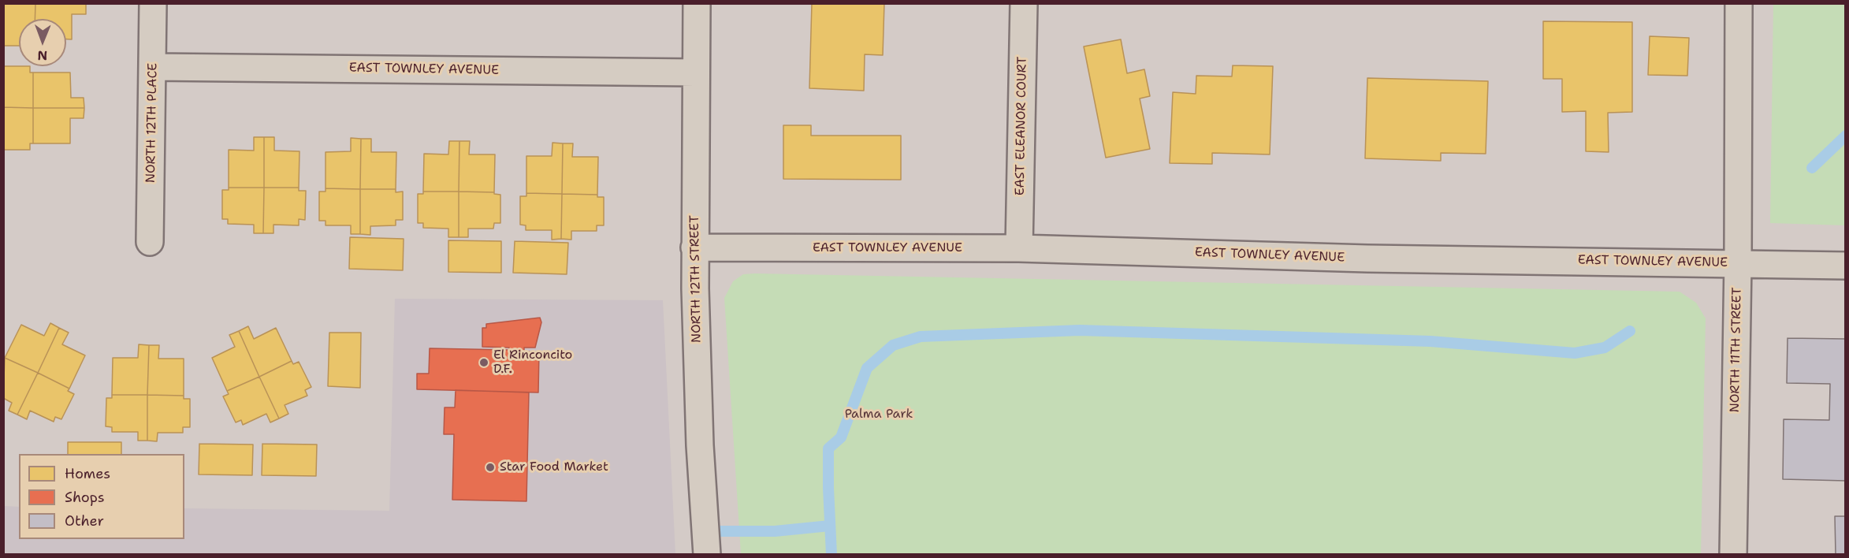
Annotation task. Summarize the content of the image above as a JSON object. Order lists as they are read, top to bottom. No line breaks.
{"streets":{"street":["EAST TOWNLEY AVENUE","NORTH 12TH PLACE","EAST ELEANOR COURT","NORTH 12TH STREET","NORTH 11TH STREET"]},"crossings":[["EAST TOWNLEY AVENUE","NORTH 12TH PLACE"],["EAST TOWNLEY AVENUE","EAST ELEANOR COURT"],["EAST TOWNLEY AVENUE","NORTH 12TH STREET"],["EAST TOWNLEY AVENUE","NORTH 11TH STREET"]],"parks":["Palma Park"],"places":["El Rinconcito D.F.","Star Food Market"],"legend":["Homes","Shops","Other"],"north":"bottom"}
